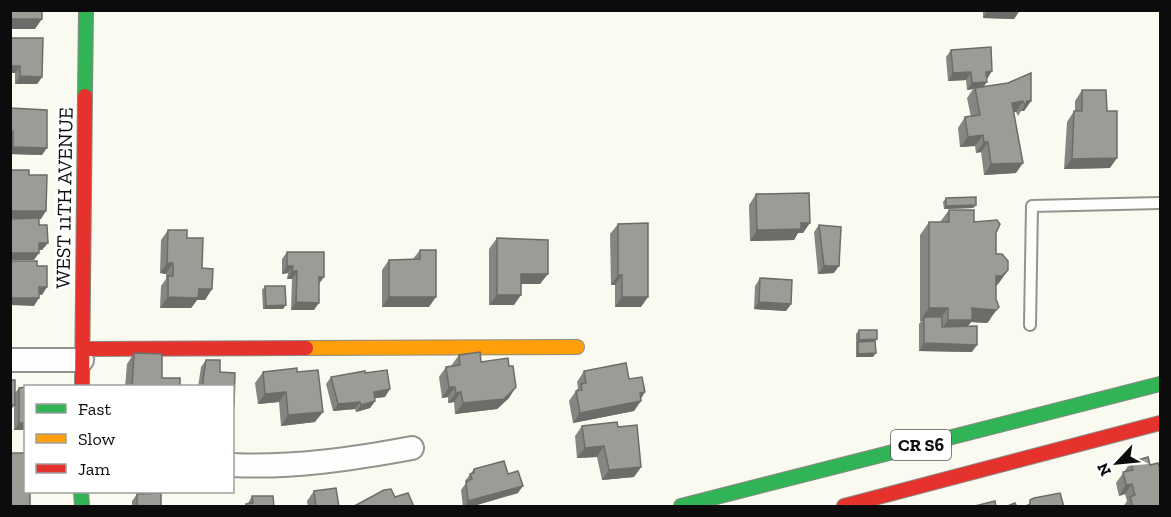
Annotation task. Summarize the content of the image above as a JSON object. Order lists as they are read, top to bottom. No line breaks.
{"streets":{"street":["WEST 11TH AVENUE","CR S6"]},"legend":["Fast","Slow","Jam"],"north":"bottom left"}
